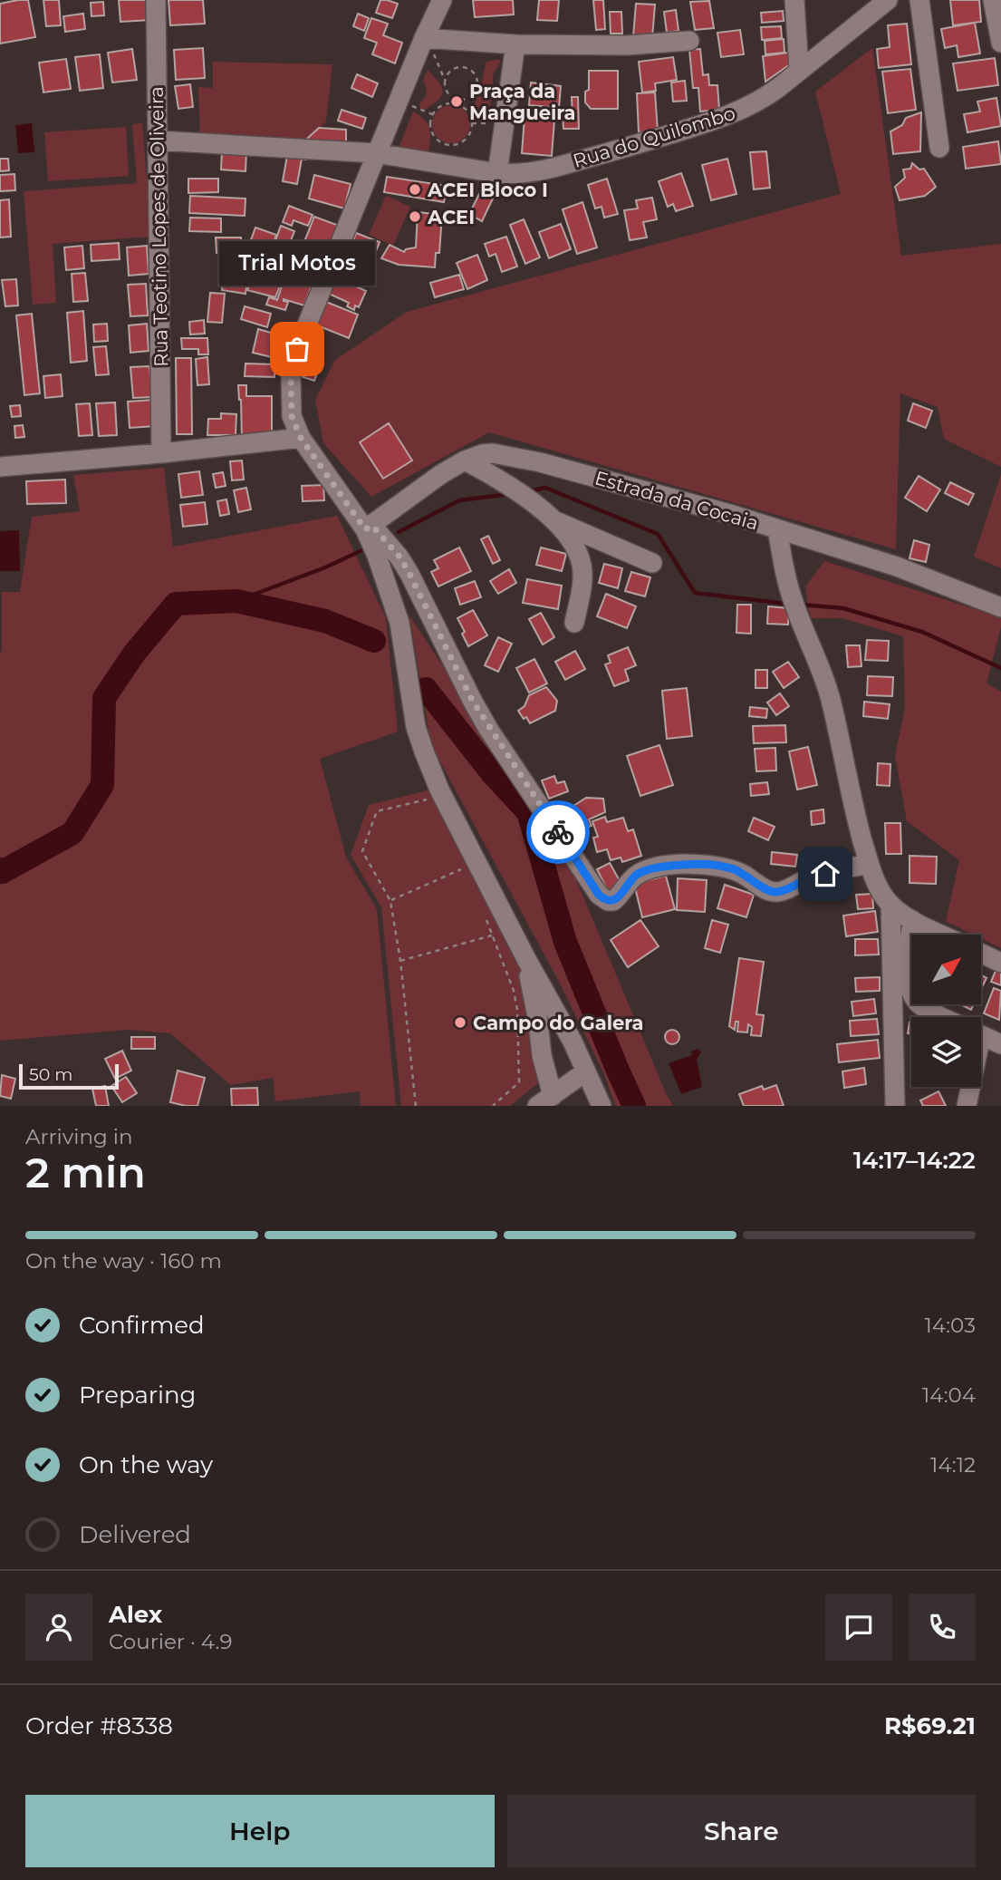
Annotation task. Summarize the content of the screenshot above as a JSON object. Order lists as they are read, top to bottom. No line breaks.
{"streets":{"street":["Rua do Quilombo","Rua Teotino Lopes de Oliveira","Estrada da Cocaia"]},"crossings":[["Rua do Quilombo","Rua Teotino Lopes de Oliveira"]],"places":["Praça da Mangueira","ACEI Bloco I","ACEI","Trial Motos","Campo do Galera"],"scale_bar":"50 m","north":"top right","page":{"bubble":"Trial Motos","scale":"50 m","heading":["2 min","Arriving in","14:17–14:22"],"panel":["Alex","Courier · 4.9","Order #8338","R$69.21"],"bar":"On the way · 160 m","list":[["Confirmed","14:03"],["Preparing","14:04"],["On the way","14:12"],"Delivered"],"buttons":["Help","Share"]}}
